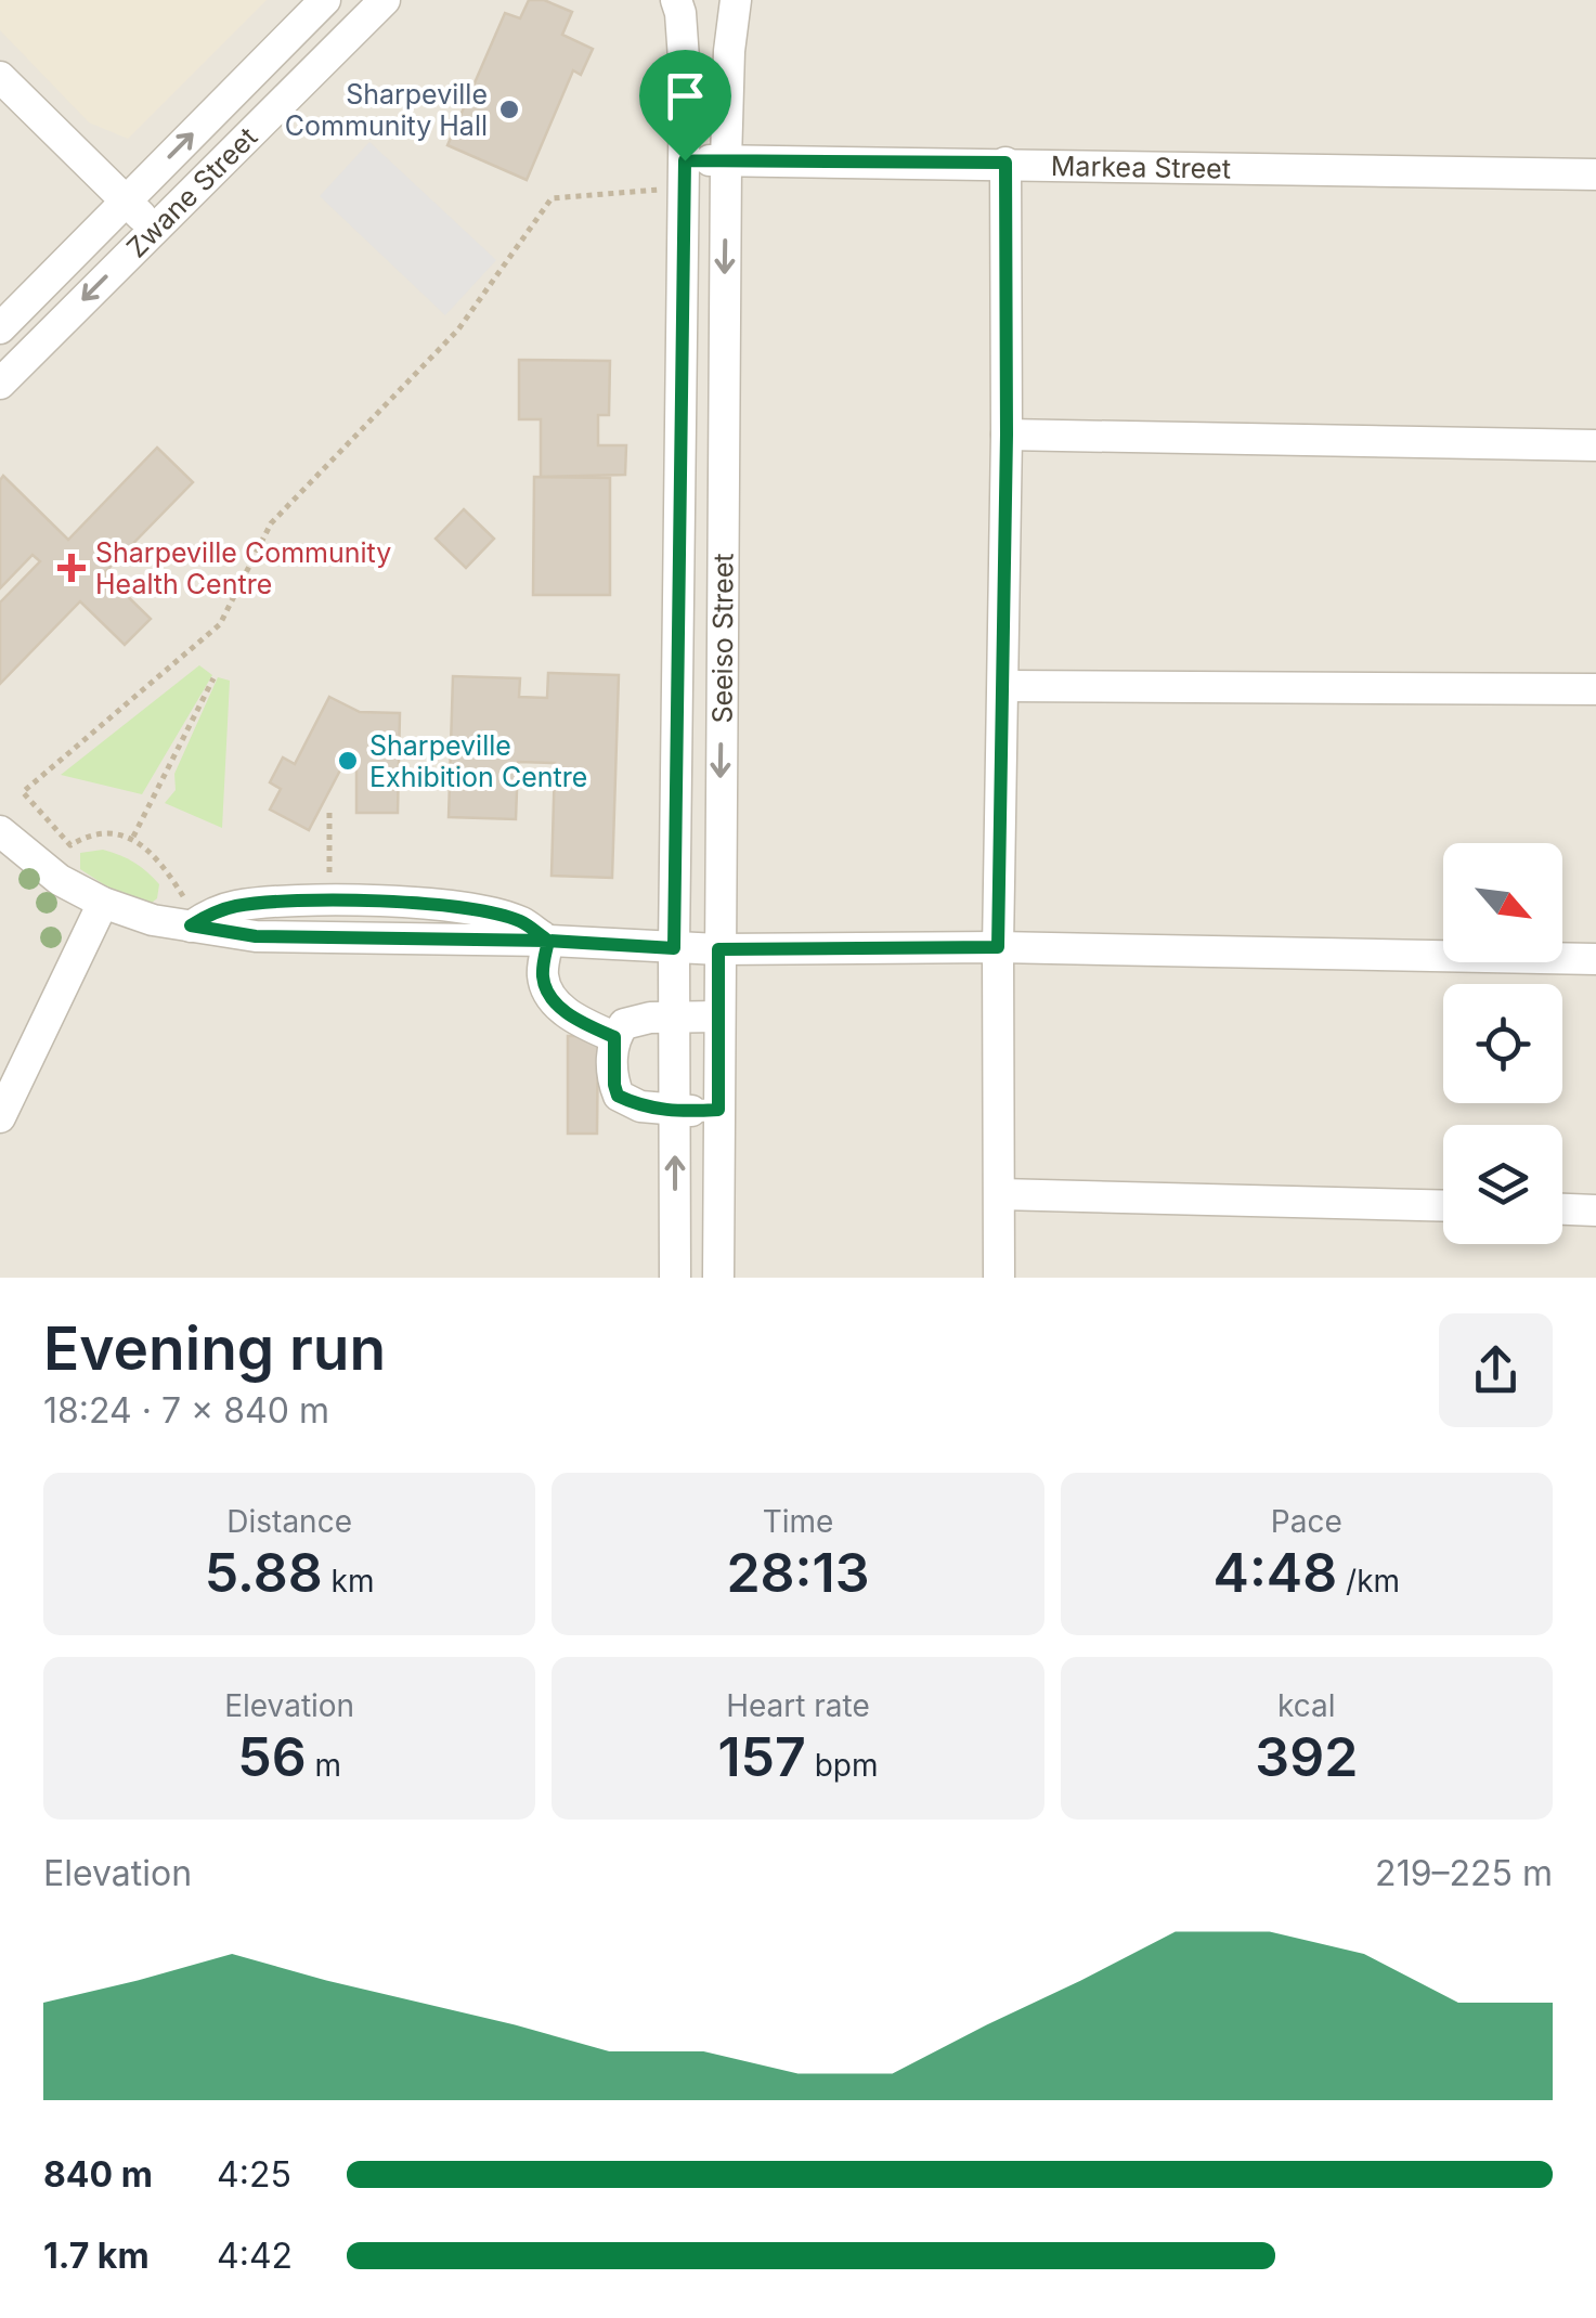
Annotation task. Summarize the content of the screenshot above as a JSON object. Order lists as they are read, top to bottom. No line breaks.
{"streets":{"street":["Markea Street","Zwane Street","Seeiso Street"]},"crossings":[["Markea Street","Seeiso Street"]],"places":{"other":["Sharpeville Community Hall","Sharpeville Exhibition Centre"],"health":["Sharpeville Community Health Centre"]},"north":"bottom right","page":{"heading":["Evening run","18:24 · 7 × 840 m"],"stats":[["Distance","5.88 km"],["Time","28:13"],["Pace","4:48 /km"],["Elevation","56 m"],["Heart rate","157 bpm"],["kcal","392"]],"chart":["Elevation","219–225 m"],"list":[{"name":"840 m","note":"4:25"},{"name":"1.7 km","note":"4:42"}]}}
